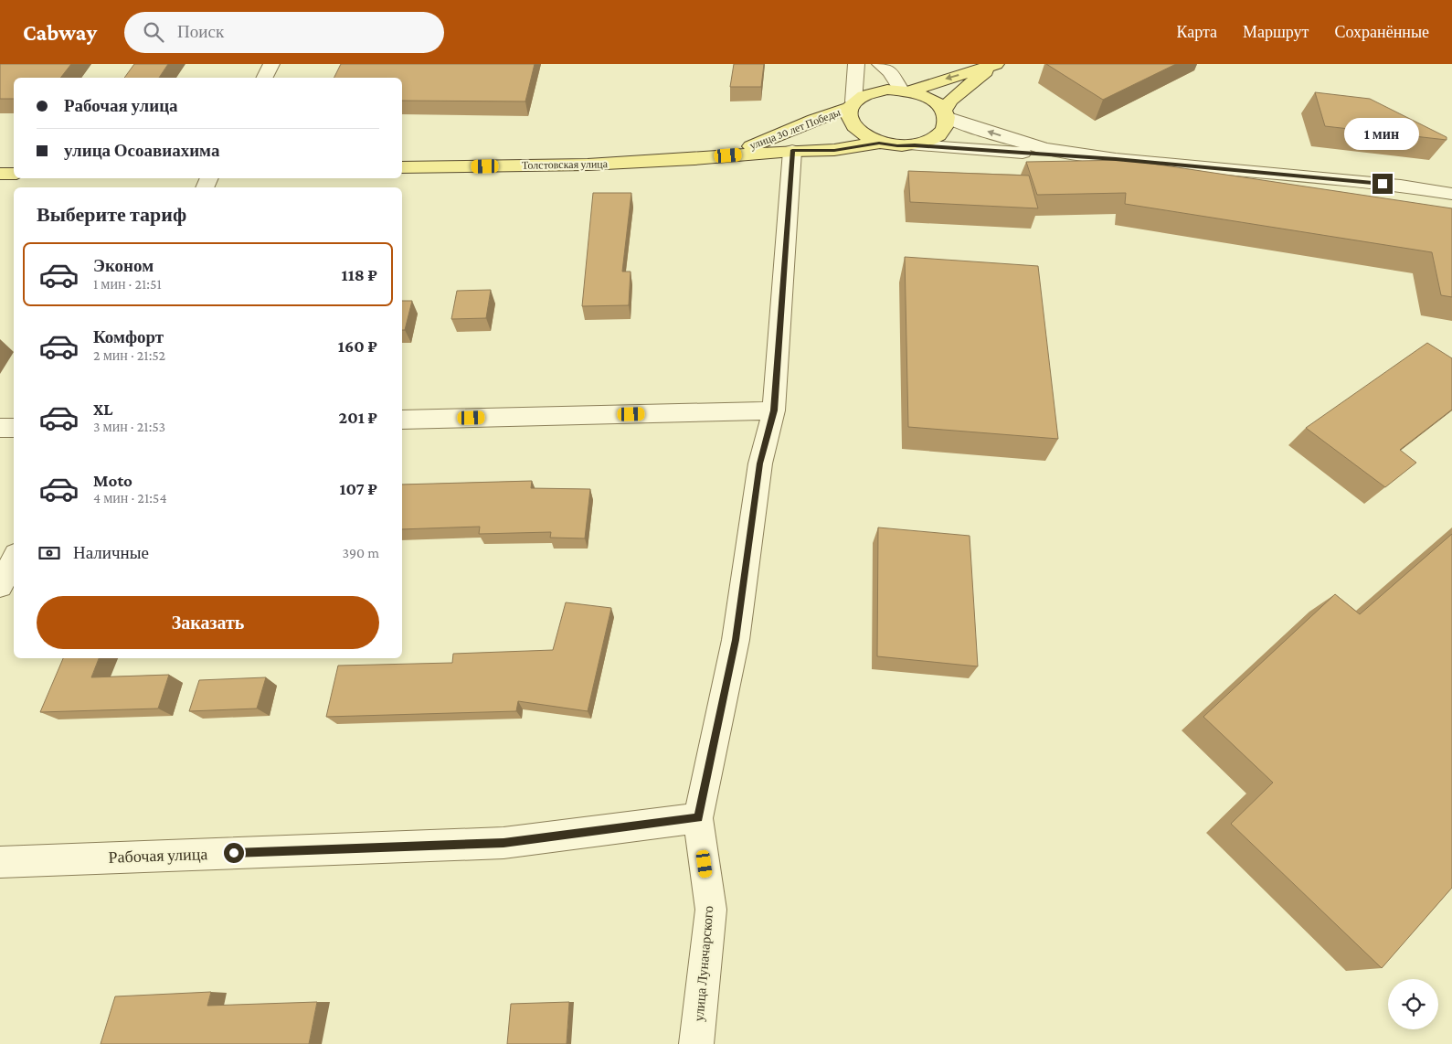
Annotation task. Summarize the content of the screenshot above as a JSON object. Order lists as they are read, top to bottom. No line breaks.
{"streets":{"main road":["улица 30 лет Победы","Толстовская улица"],"street":["Рабочая улица","улица Луначарского"]},"crossings":[["улица 30 лет Победы","Толстовская улица"],["улица 30 лет Победы","улица Луначарского"],["Рабочая улица","улица Луначарского"]],"page":{"header":"Cabway","search":"Поиск","nav":["Карта","Маршрут","Сохранённые"],"banner":["Рабочая улица","улица Осоавиахима"],"bubble":"1 мин","heading":"Выберите тариф","list":[{"name":"Эконом","note":"1 мин · 21:51","value":"118 ₽"},{"name":"Комфорт","note":"2 мин · 21:52","value":"160 ₽"},{"name":"XL","note":"3 мин · 21:53","value":"201 ₽"},{"name":"Moto","note":"4 мин · 21:54","value":"107 ₽"}],"pay":["Наличные","390 m"],"buttons":"Заказать"}}
